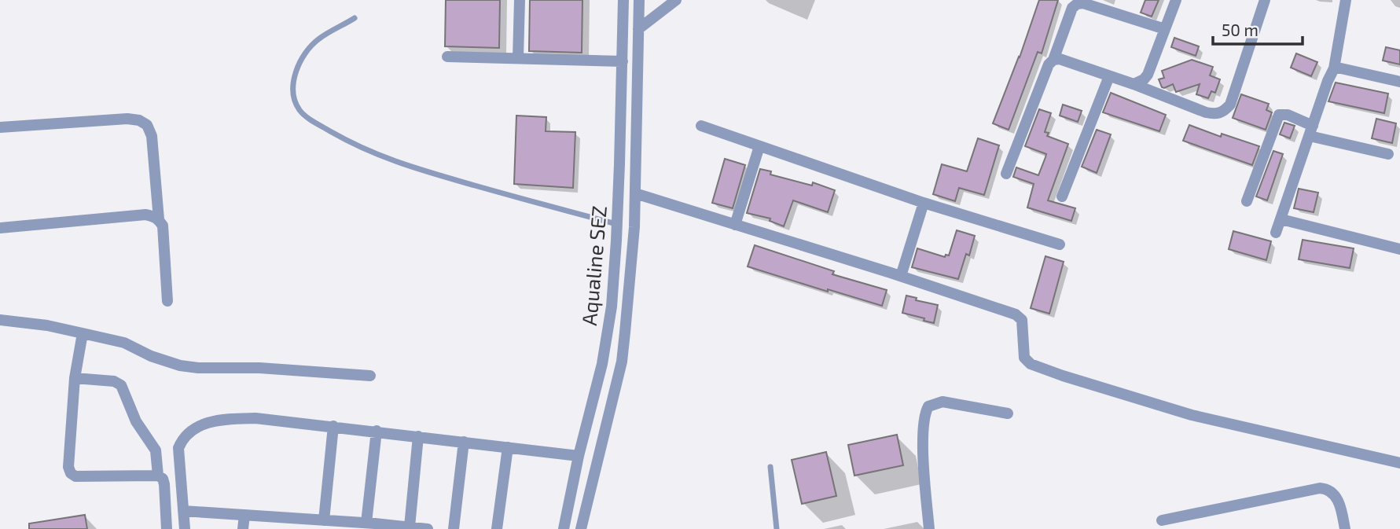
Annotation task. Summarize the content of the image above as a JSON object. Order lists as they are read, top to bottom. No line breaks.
{"streets":{"street":["Aqualine SEZ"]},"scale_bar":"50 m"}
